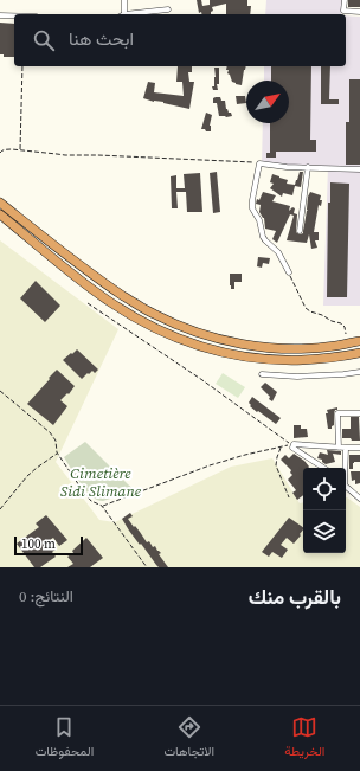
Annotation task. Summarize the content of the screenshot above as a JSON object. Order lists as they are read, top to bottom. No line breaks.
{"parks":["Cimetière Sidi Slimane"],"scale_bar":"100 m","north":"top right","page":{"search":"ابحث هنا","scale":"100 m","heading":["بالقرب منك","النتائج: 0"],"nav":["الخريطة","الاتجاهات","المحفوظات"]}}
